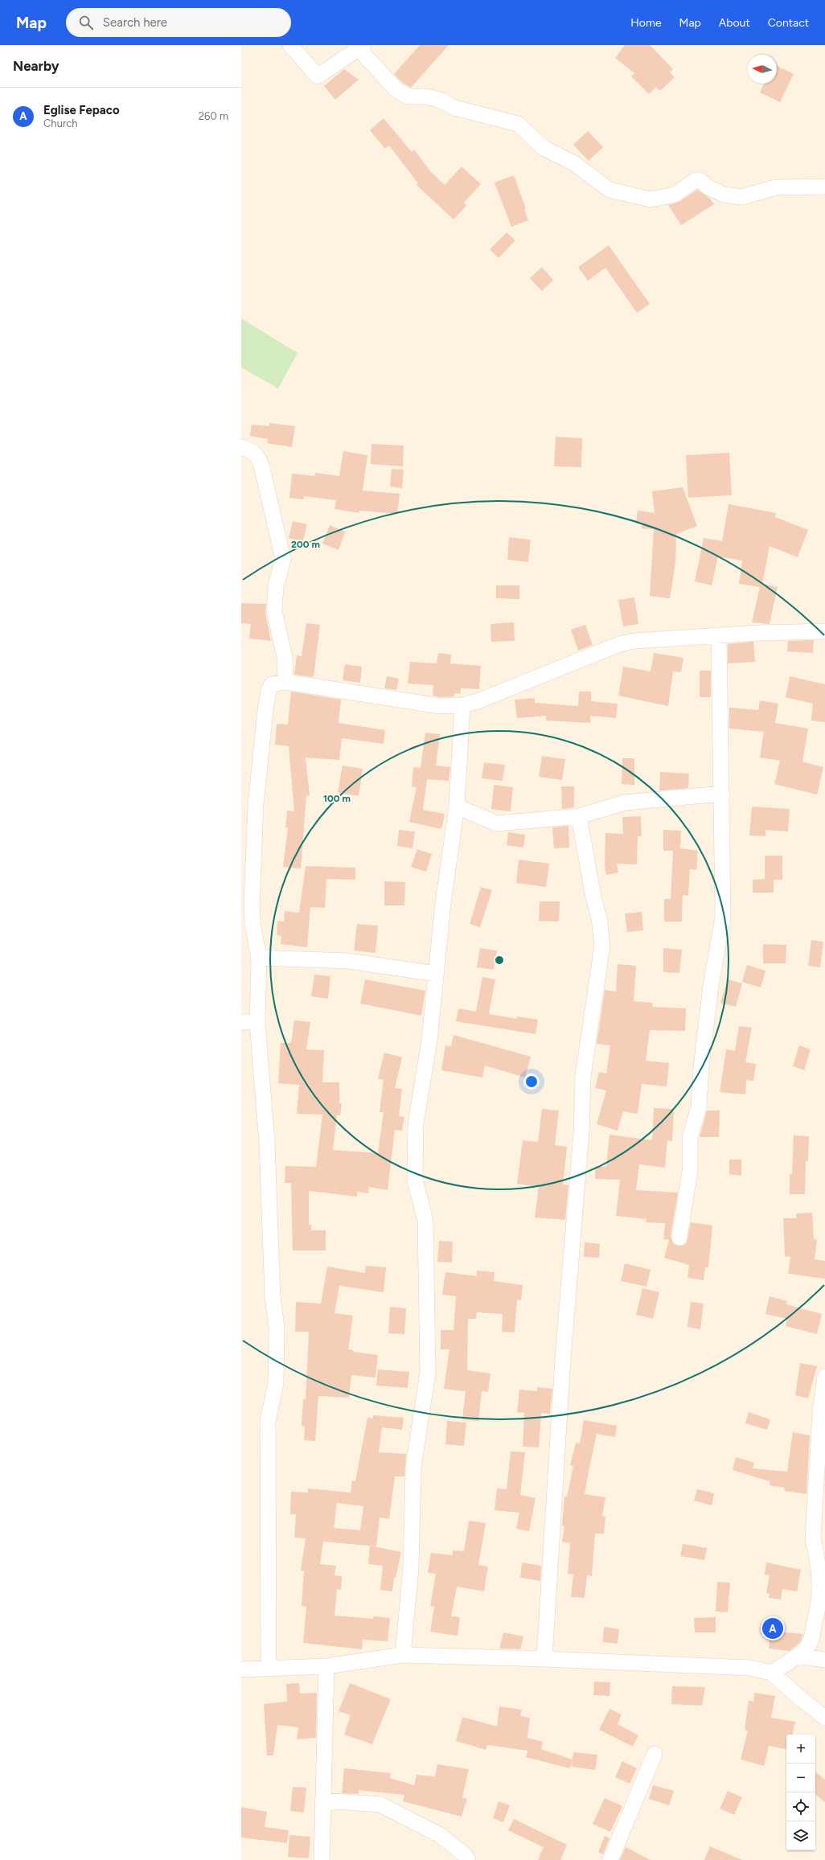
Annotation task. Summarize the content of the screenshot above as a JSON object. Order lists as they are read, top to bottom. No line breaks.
{"north":"left","page":{"header":"Map","search":"Search here","nav":["Home","Map","About","Contact"],"heading":"Nearby","list":[{"mark":"A","name":"Eglise Fepaco","note":"Church","value":"260 m"}],"pins":"A","map_buttons":["+","−"]},"rings":["200 m","100 m"]}
